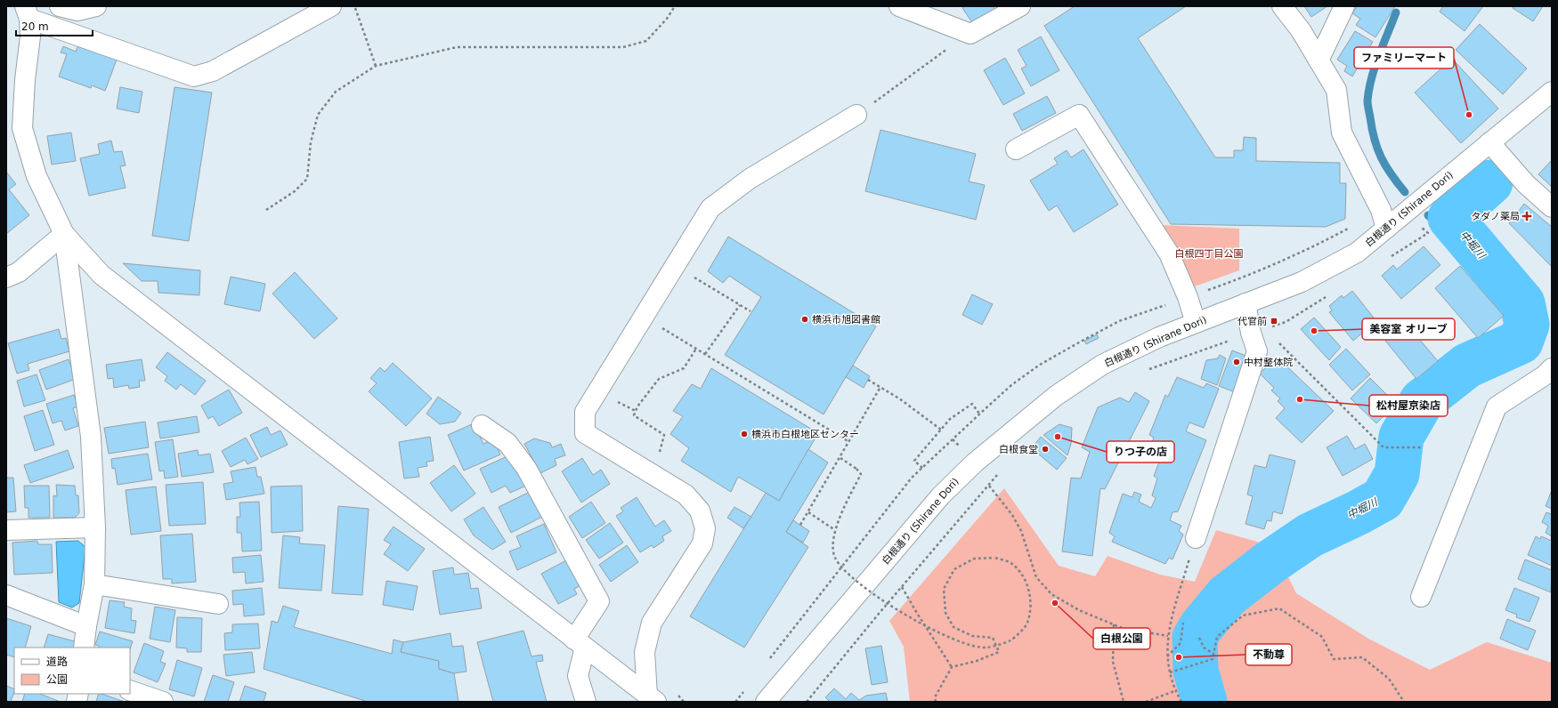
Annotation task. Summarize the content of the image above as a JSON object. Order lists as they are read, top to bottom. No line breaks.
{"streets":{"street":["白根通り (Shirane Dori)"]},"water":["中堀川"],"parks":["白根四丁目公園"],"places":{"other":["ファミリーマート","横浜市旭図書館","美容室 オリーブ","中村整体院","松村屋京染店","横浜市白根地区センター","りつ子の店","白根食堂","白根公園","不動尊"],"health":["タダノ薬局"],"transit":["代官前"]},"legend":["道路","公園"],"scale_bar":"20 m"}
